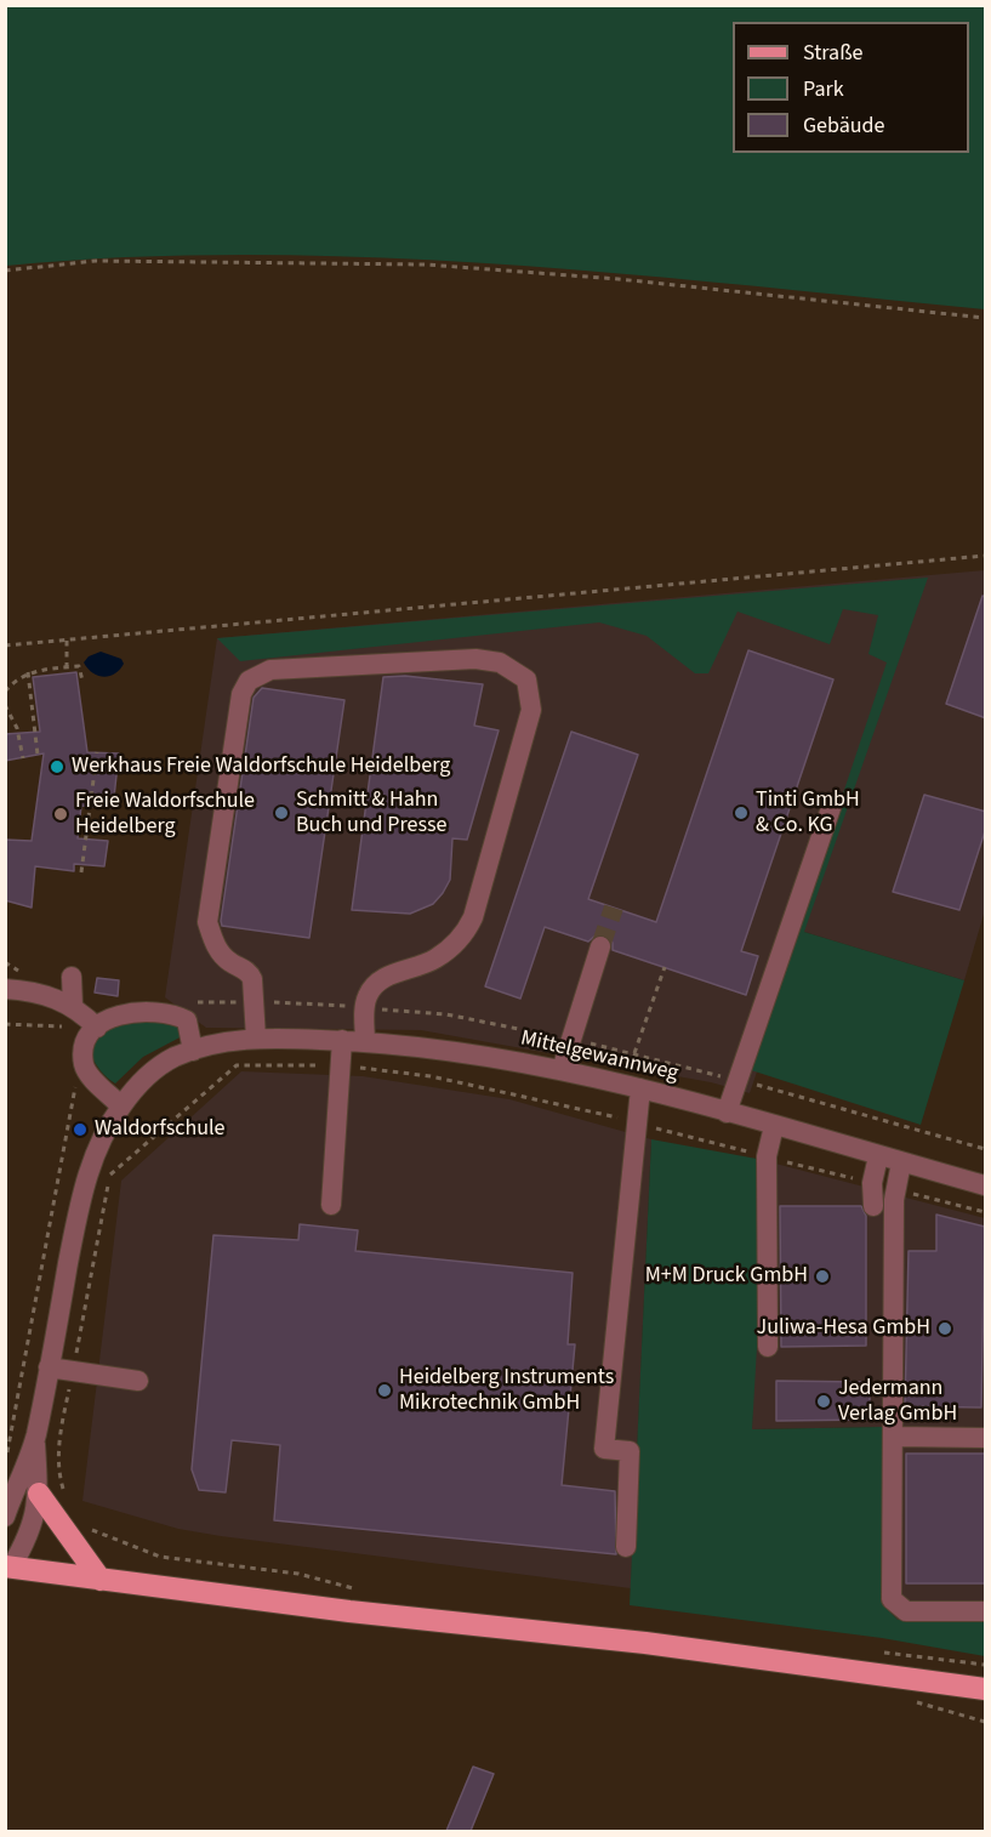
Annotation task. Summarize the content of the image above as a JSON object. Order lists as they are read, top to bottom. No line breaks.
{"streets":{"street":["Mittelgewannweg"]},"places":["Werkhaus Freie Waldorfschule Heidelberg","Schmitt & Hahn Buch und Presse","Tinti GmbH & Co. KG","Freie Waldorfschule Heidelberg","Waldorfschule","M+M Druck GmbH","Juliwa-Hesa GmbH","Heidelberg Instruments Mikrotechnik GmbH","Jedermann Verlag GmbH"],"legend":["Straße","Park","Gebäude"]}
